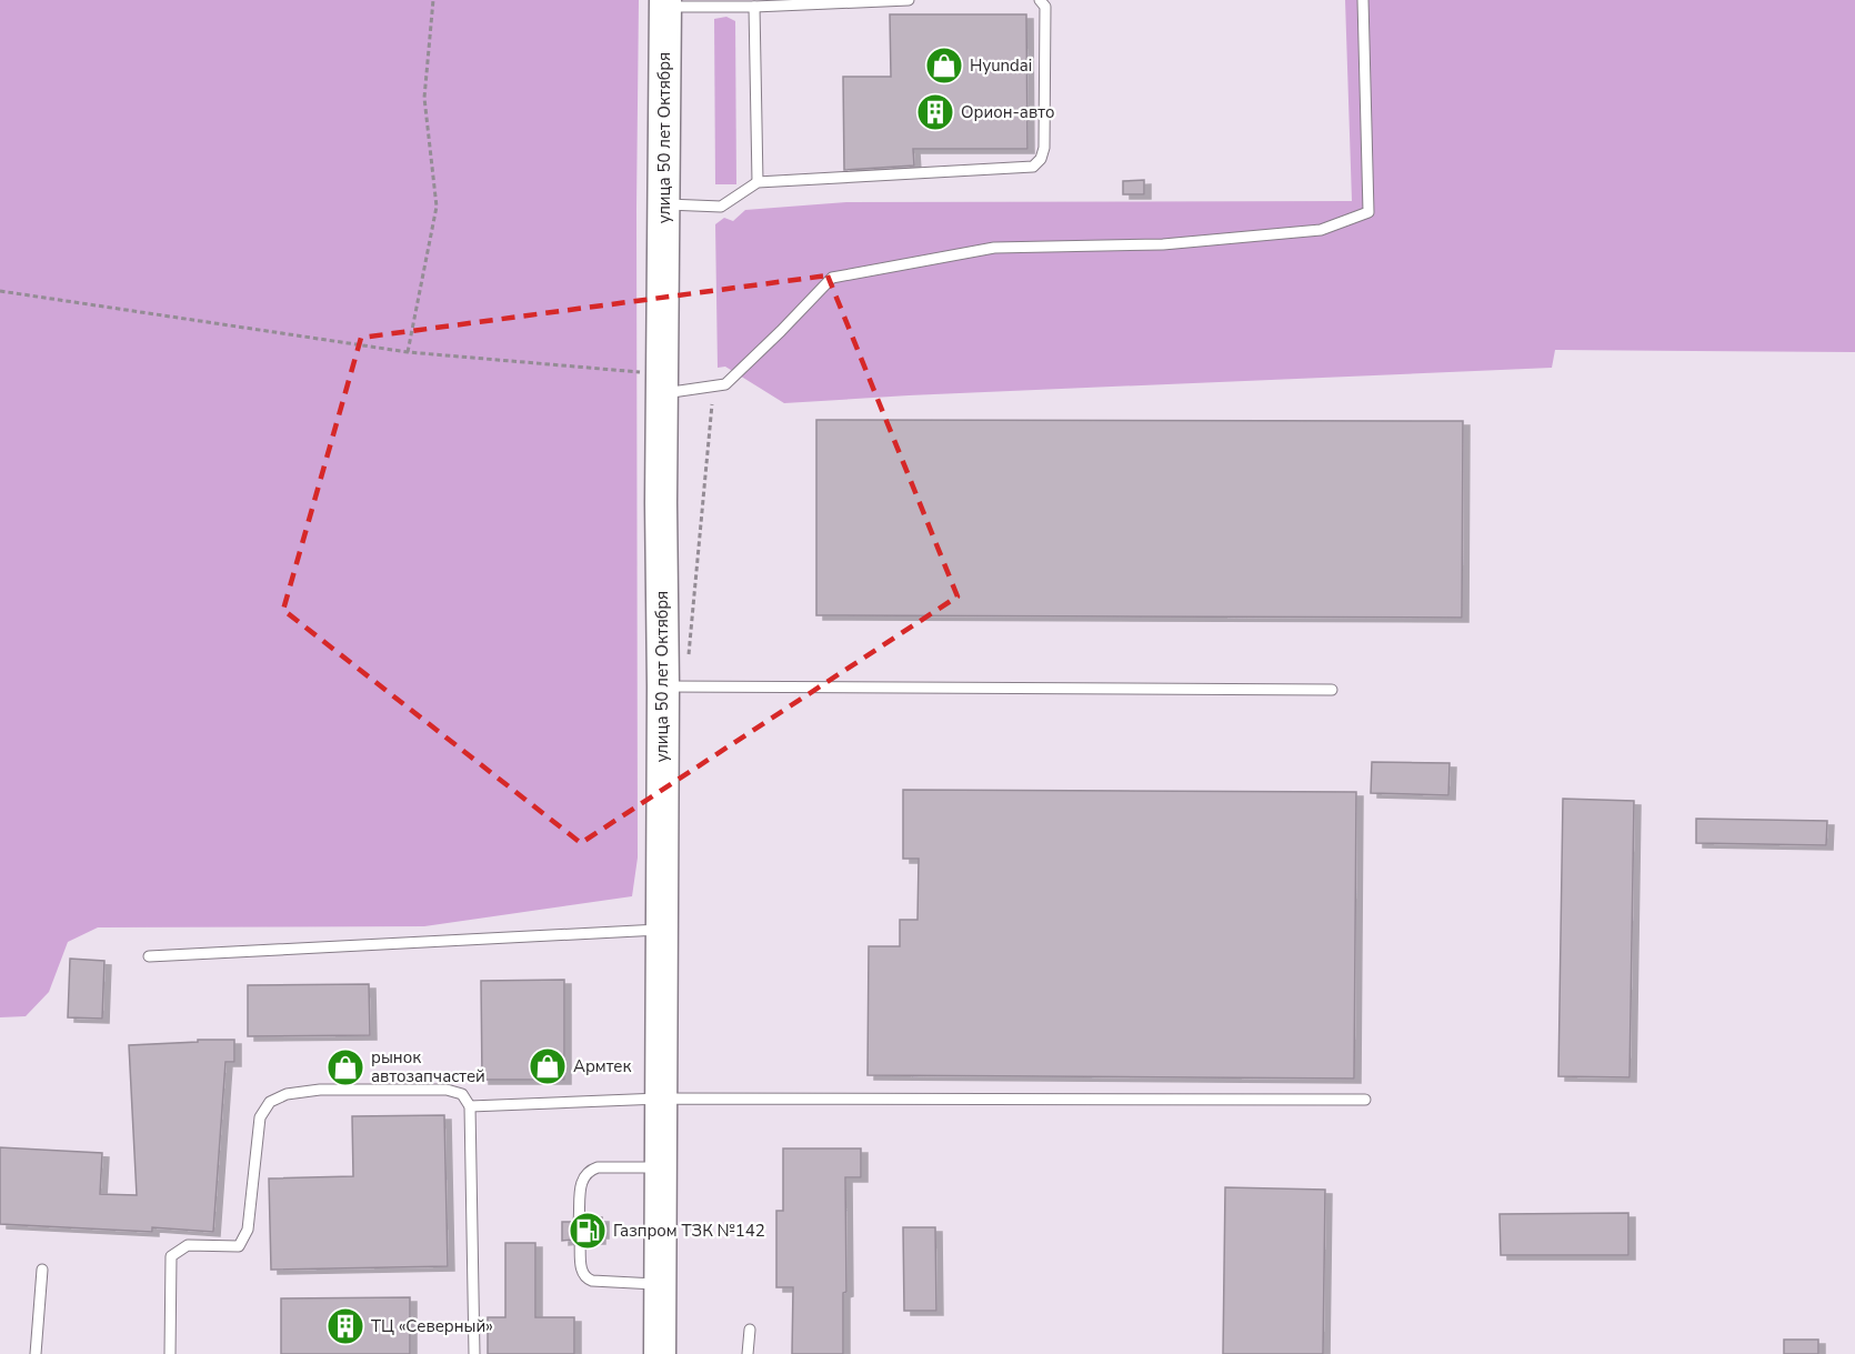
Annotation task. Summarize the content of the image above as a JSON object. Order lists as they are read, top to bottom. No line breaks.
{"streets":{"main road":["улица 50 лет Октября"]},"places":{"shop":["Hyundai","Армтек","рынок автозапчастей"],"building":["Орион-авто","ТЦ «Северный»"],"fuel station":["Газпром ТЗК №142"]}}
